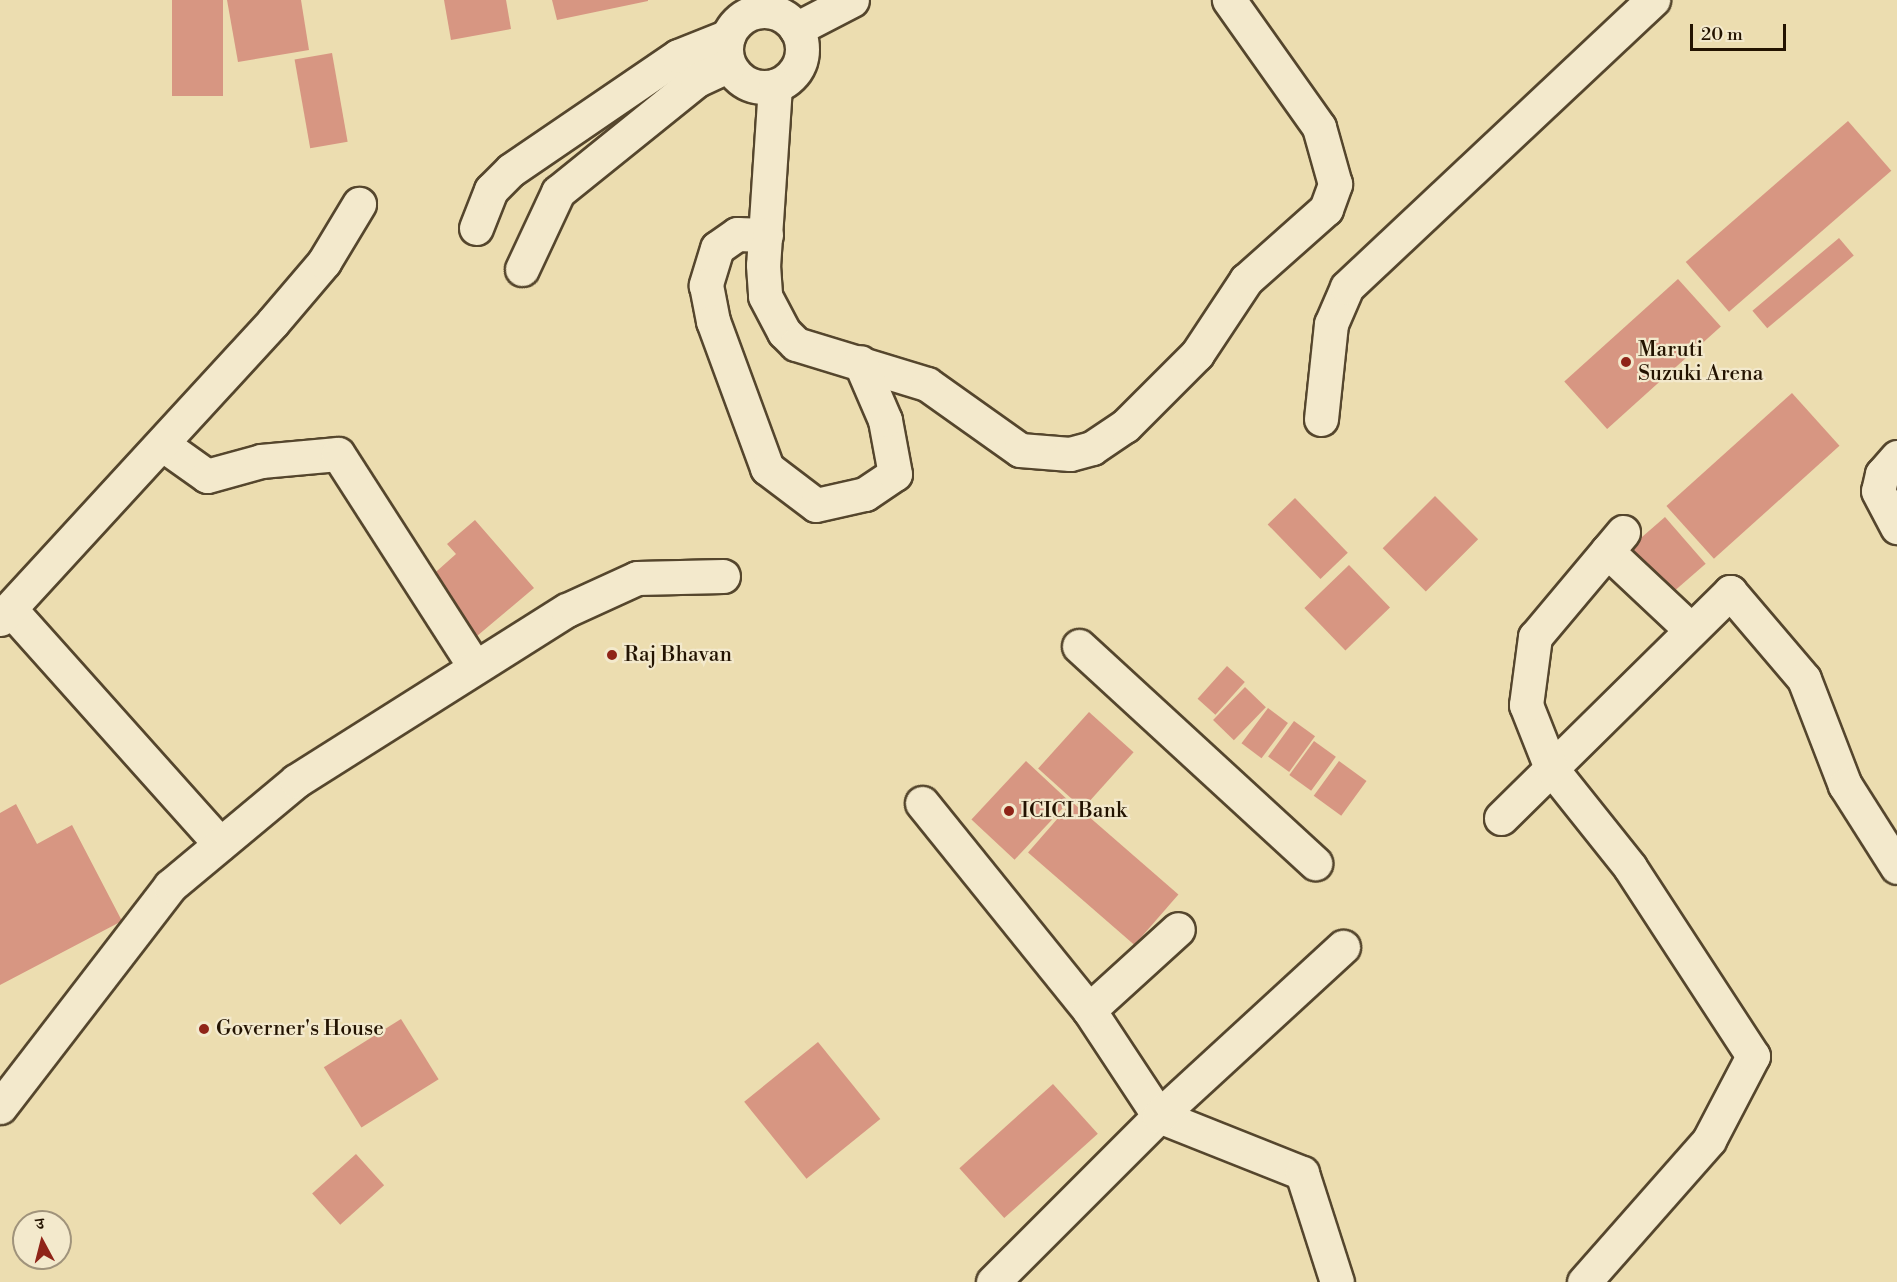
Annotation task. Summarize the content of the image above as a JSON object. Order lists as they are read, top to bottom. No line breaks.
{"places":["Maruti Suzuki Arena","Raj Bhavan","ICICI Bank","Governer's House"],"scale_bar":"20 m","north":"top"}
